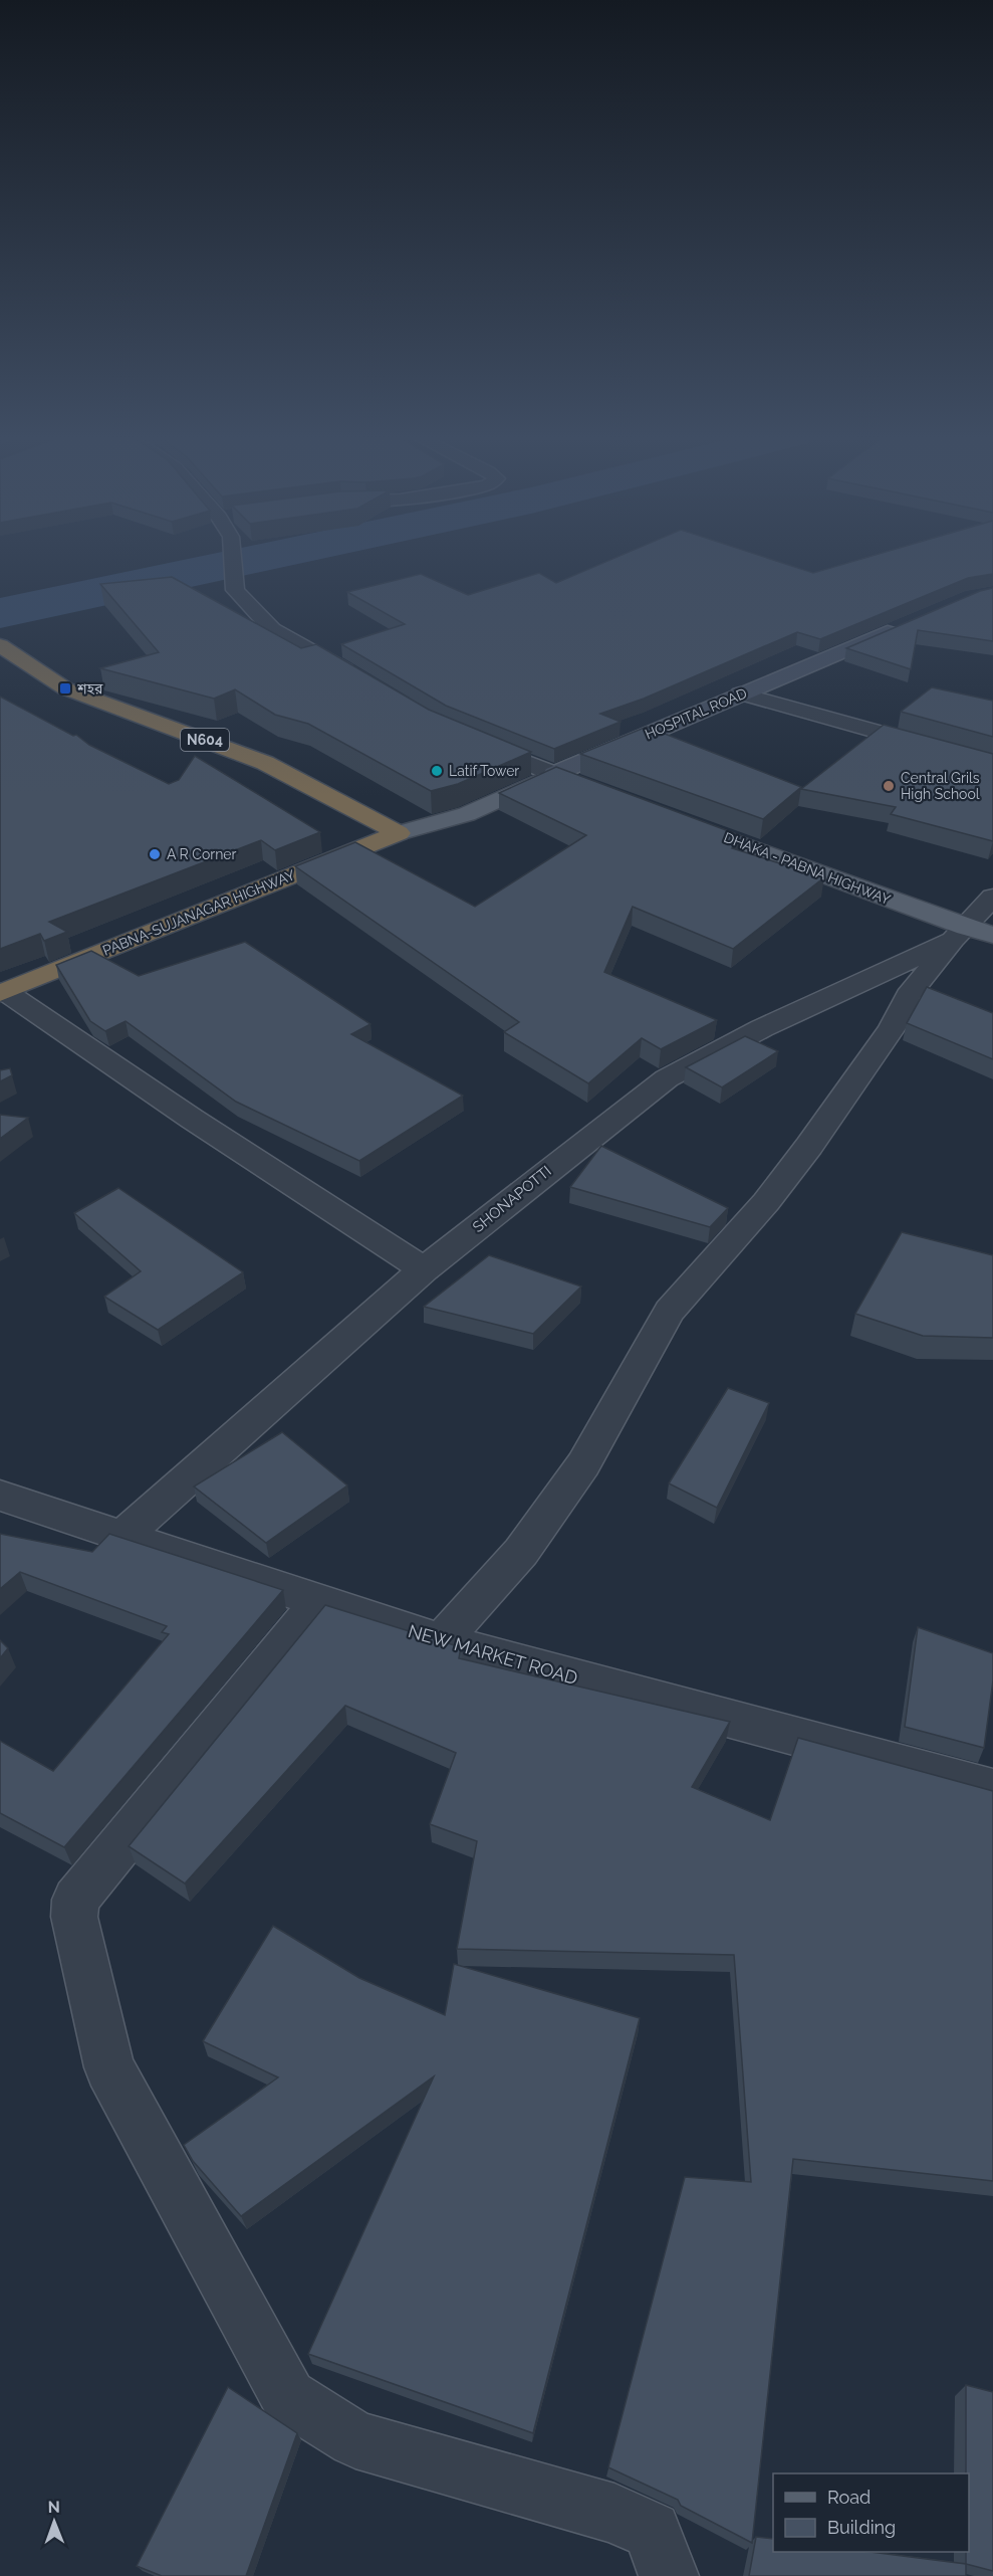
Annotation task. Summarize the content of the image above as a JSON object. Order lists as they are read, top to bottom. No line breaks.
{"streets":{"highway":["N604","PABNA-SUJANAGAR HIGHWAY"],"main road":["HOSPITAL ROAD","DHAKA - PABNA HIGHWAY"],"street":["SHONAPOTTI","NEW MARKET ROAD"]},"crossings":[["HOSPITAL ROAD","N604"],["HOSPITAL ROAD","PABNA-SUJANAGAR HIGHWAY"],["N604","PABNA-SUJANAGAR HIGHWAY"],["DHAKA - PABNA HIGHWAY","SHONAPOTTI"],["SHONAPOTTI","NEW MARKET ROAD"]],"places":{"transit":["শহর"],"other":["Latif Tower","Central Grils High School","A R Corner"]},"legend":["Road","Building"],"north":"top"}
